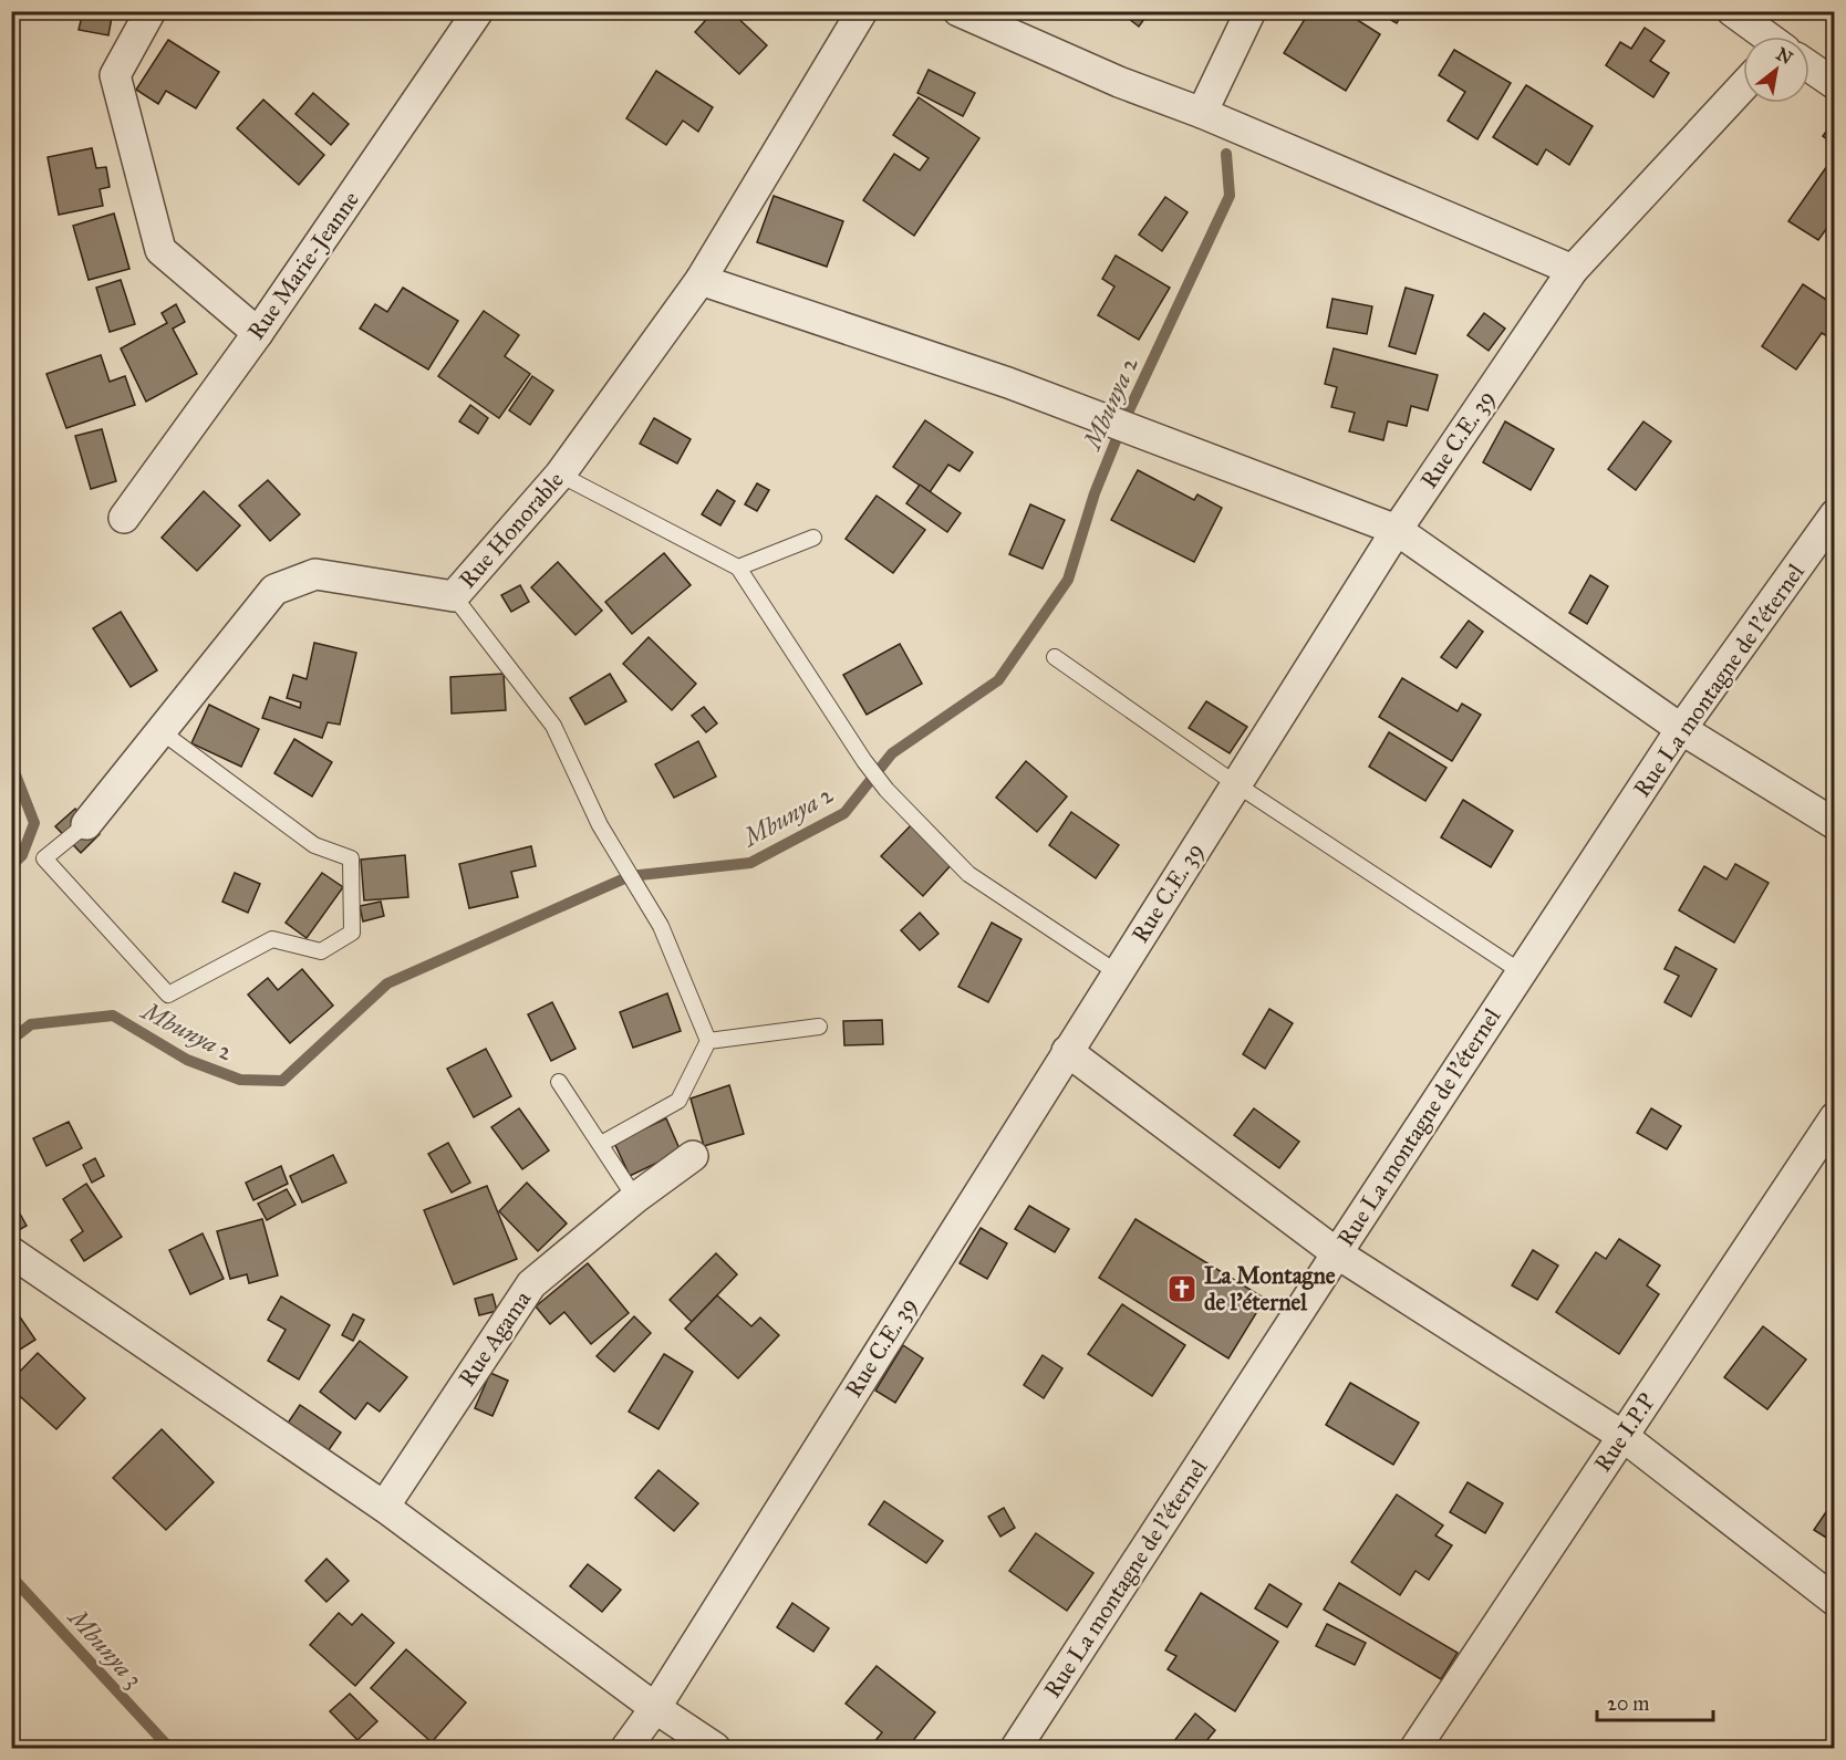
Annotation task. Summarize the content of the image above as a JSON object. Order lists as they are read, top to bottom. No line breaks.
{"streets":{"street":["Rue Marie-Jeanne","Rue C.E. 39","Rue Honorable","Rue La montagne de l'éternel","Rue Agama","Rue I.P.P"]},"water":["Mbunya 2","Mbunya 3"],"places":{"church":["La Montagne de l'éternel"]},"scale_bar":"20 m","north":"top right"}
